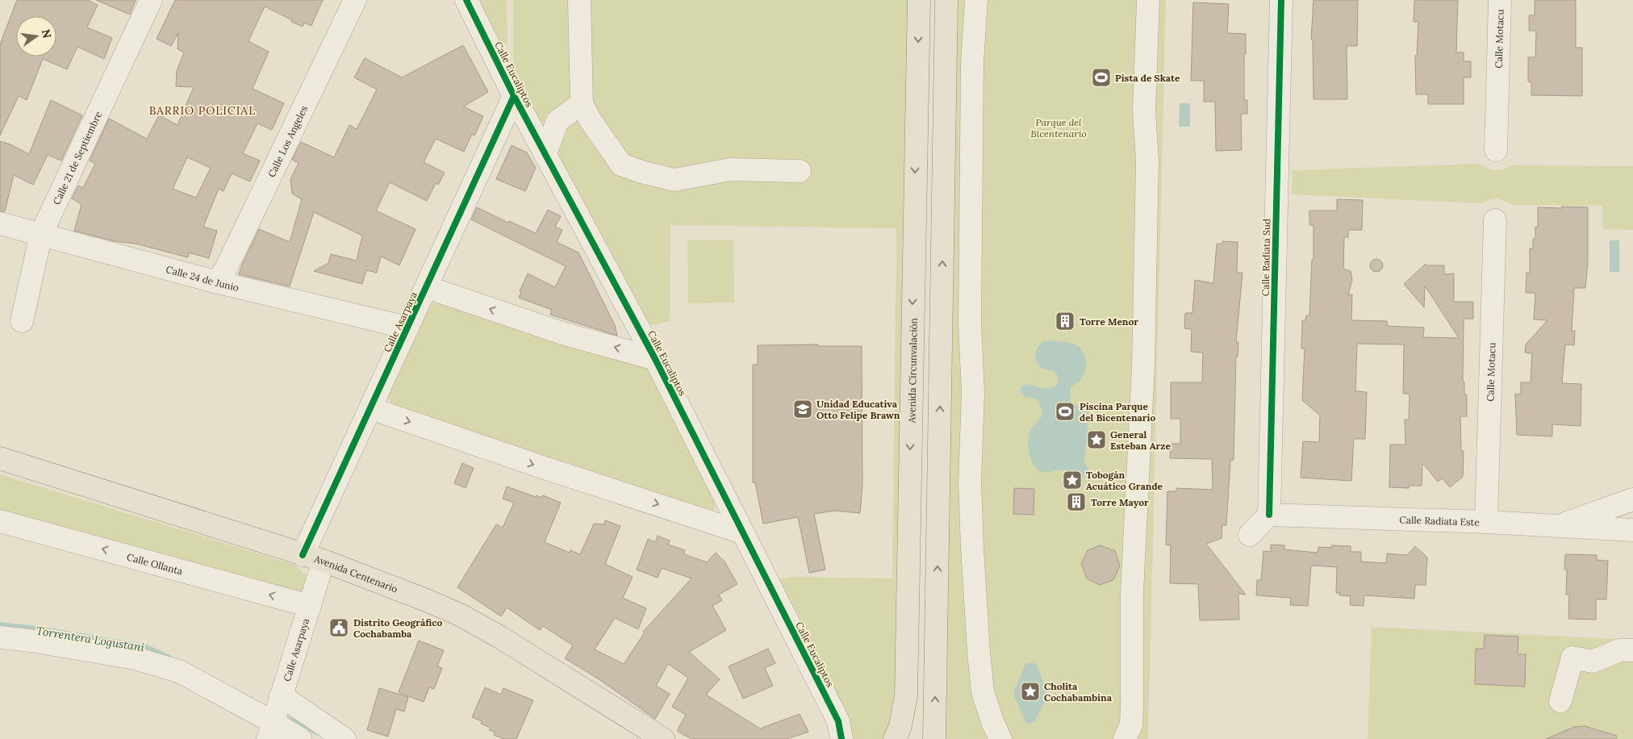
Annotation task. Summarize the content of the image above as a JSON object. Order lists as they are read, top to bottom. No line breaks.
{"streets":{"main road":["Avenida Circunvalación","Avenida Centenario"],"street":["Calle Motacu","Calle Eucaliptos","Calle Los Angeles","Calle 21 de Septiembre","Calle Radiata Sud","Calle 24 de Junio","Calle Asarpaya","Calle Radiata Este","Calle Ollanta"]},"crossings":[["Calle Motacu","Calle Radiata Este"],["Calle Eucaliptos","Calle Asarpaya"],["Calle Los Angeles","Calle 24 de Junio"],["Calle 21 de Septiembre","Calle 24 de Junio"],["Calle Radiata Sud","Calle Radiata Este"],["Calle 24 de Junio","Calle Asarpaya"],["Calle Asarpaya","Calle Ollanta"],["Calle Asarpaya","Avenida Centenario"]],"districts":["BARRIO POLICIAL"],"water":["Torrentera Logustani"],"parks":["Parque del Bicentenario"],"places":{"sports":["Pista de Skate","Piscina Parque del Bicentenario"],"building":["Torre Menor","Torre Mayor"],"school or university":["Unidad Educativa Otto Felipe Brawn"],"place":["General Esteban Arze","Tobogán Acuático Grande","Cholita Cochabambina"],"public building":["Distrito Geográfico Cochabamba"]},"north":"right"}
